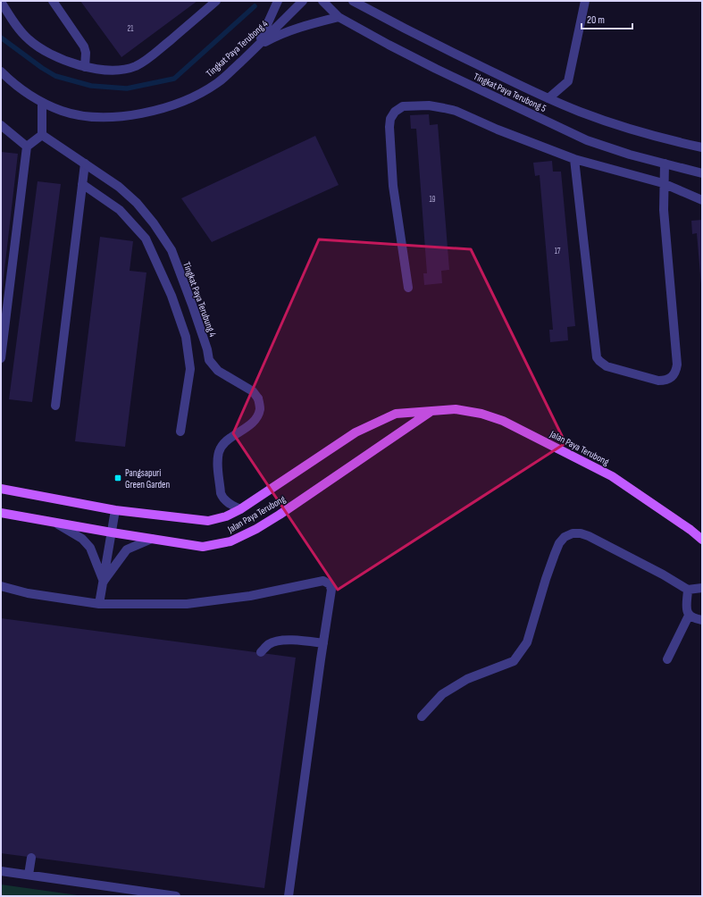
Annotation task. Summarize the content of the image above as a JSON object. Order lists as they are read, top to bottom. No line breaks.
{"streets":{"main road":["Jalan Paya Terubong"],"street":["Tingkat Paya Terubong 4","Tingkat Paya Terubong 5","Tingkat Paya Terubung 4"]},"crossings":[["Tingkat Paya Terubung 4","Jalan Paya Terubong"]],"places":{"transit":["Pangsapuri Green Garden"]},"house_numbers":["21","19","17"],"scale_bar":"20 m"}
